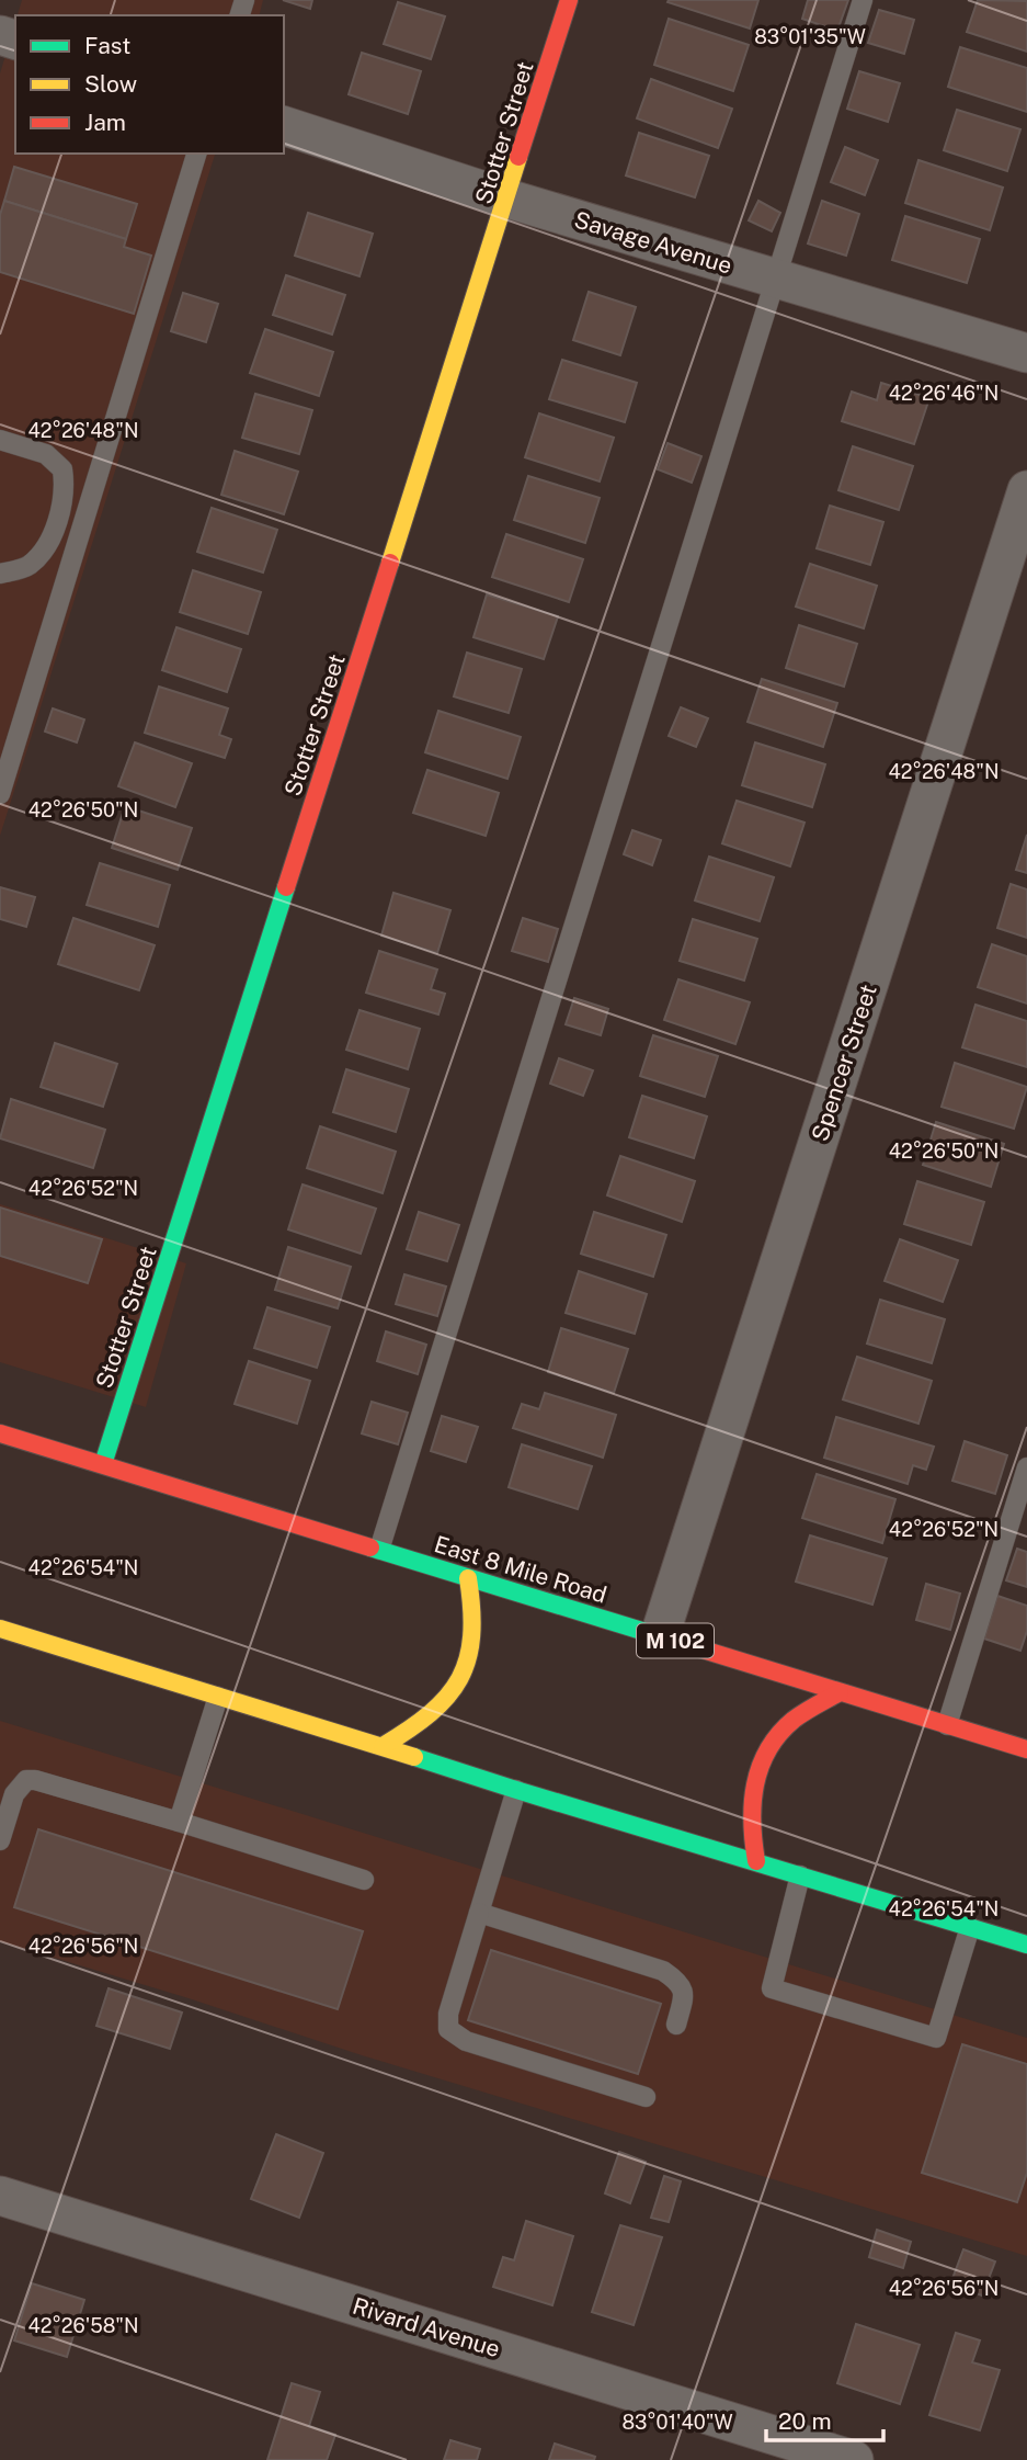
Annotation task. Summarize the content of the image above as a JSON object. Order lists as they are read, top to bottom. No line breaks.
{"streets":{"main road":["Stotter Street","East 8 Mile Road","M 102"],"street":["Savage Avenue","Spencer Street","Rivard Avenue"]},"crossings":[["Stotter Street","Savage Avenue"],["Stotter Street","East 8 Mile Road"],["Spencer Street","East 8 Mile Road"]],"legend":["Fast","Slow","Jam"],"scale_bar":"20 m","coordinates":["83°01'35\"W","42°26'46\"N","42°26'48\"N","42°26'50\"N","42°26'52\"N","42°26'54\"N","42°26'56\"N","42°26'58\"N","83°01'40\"W"]}
